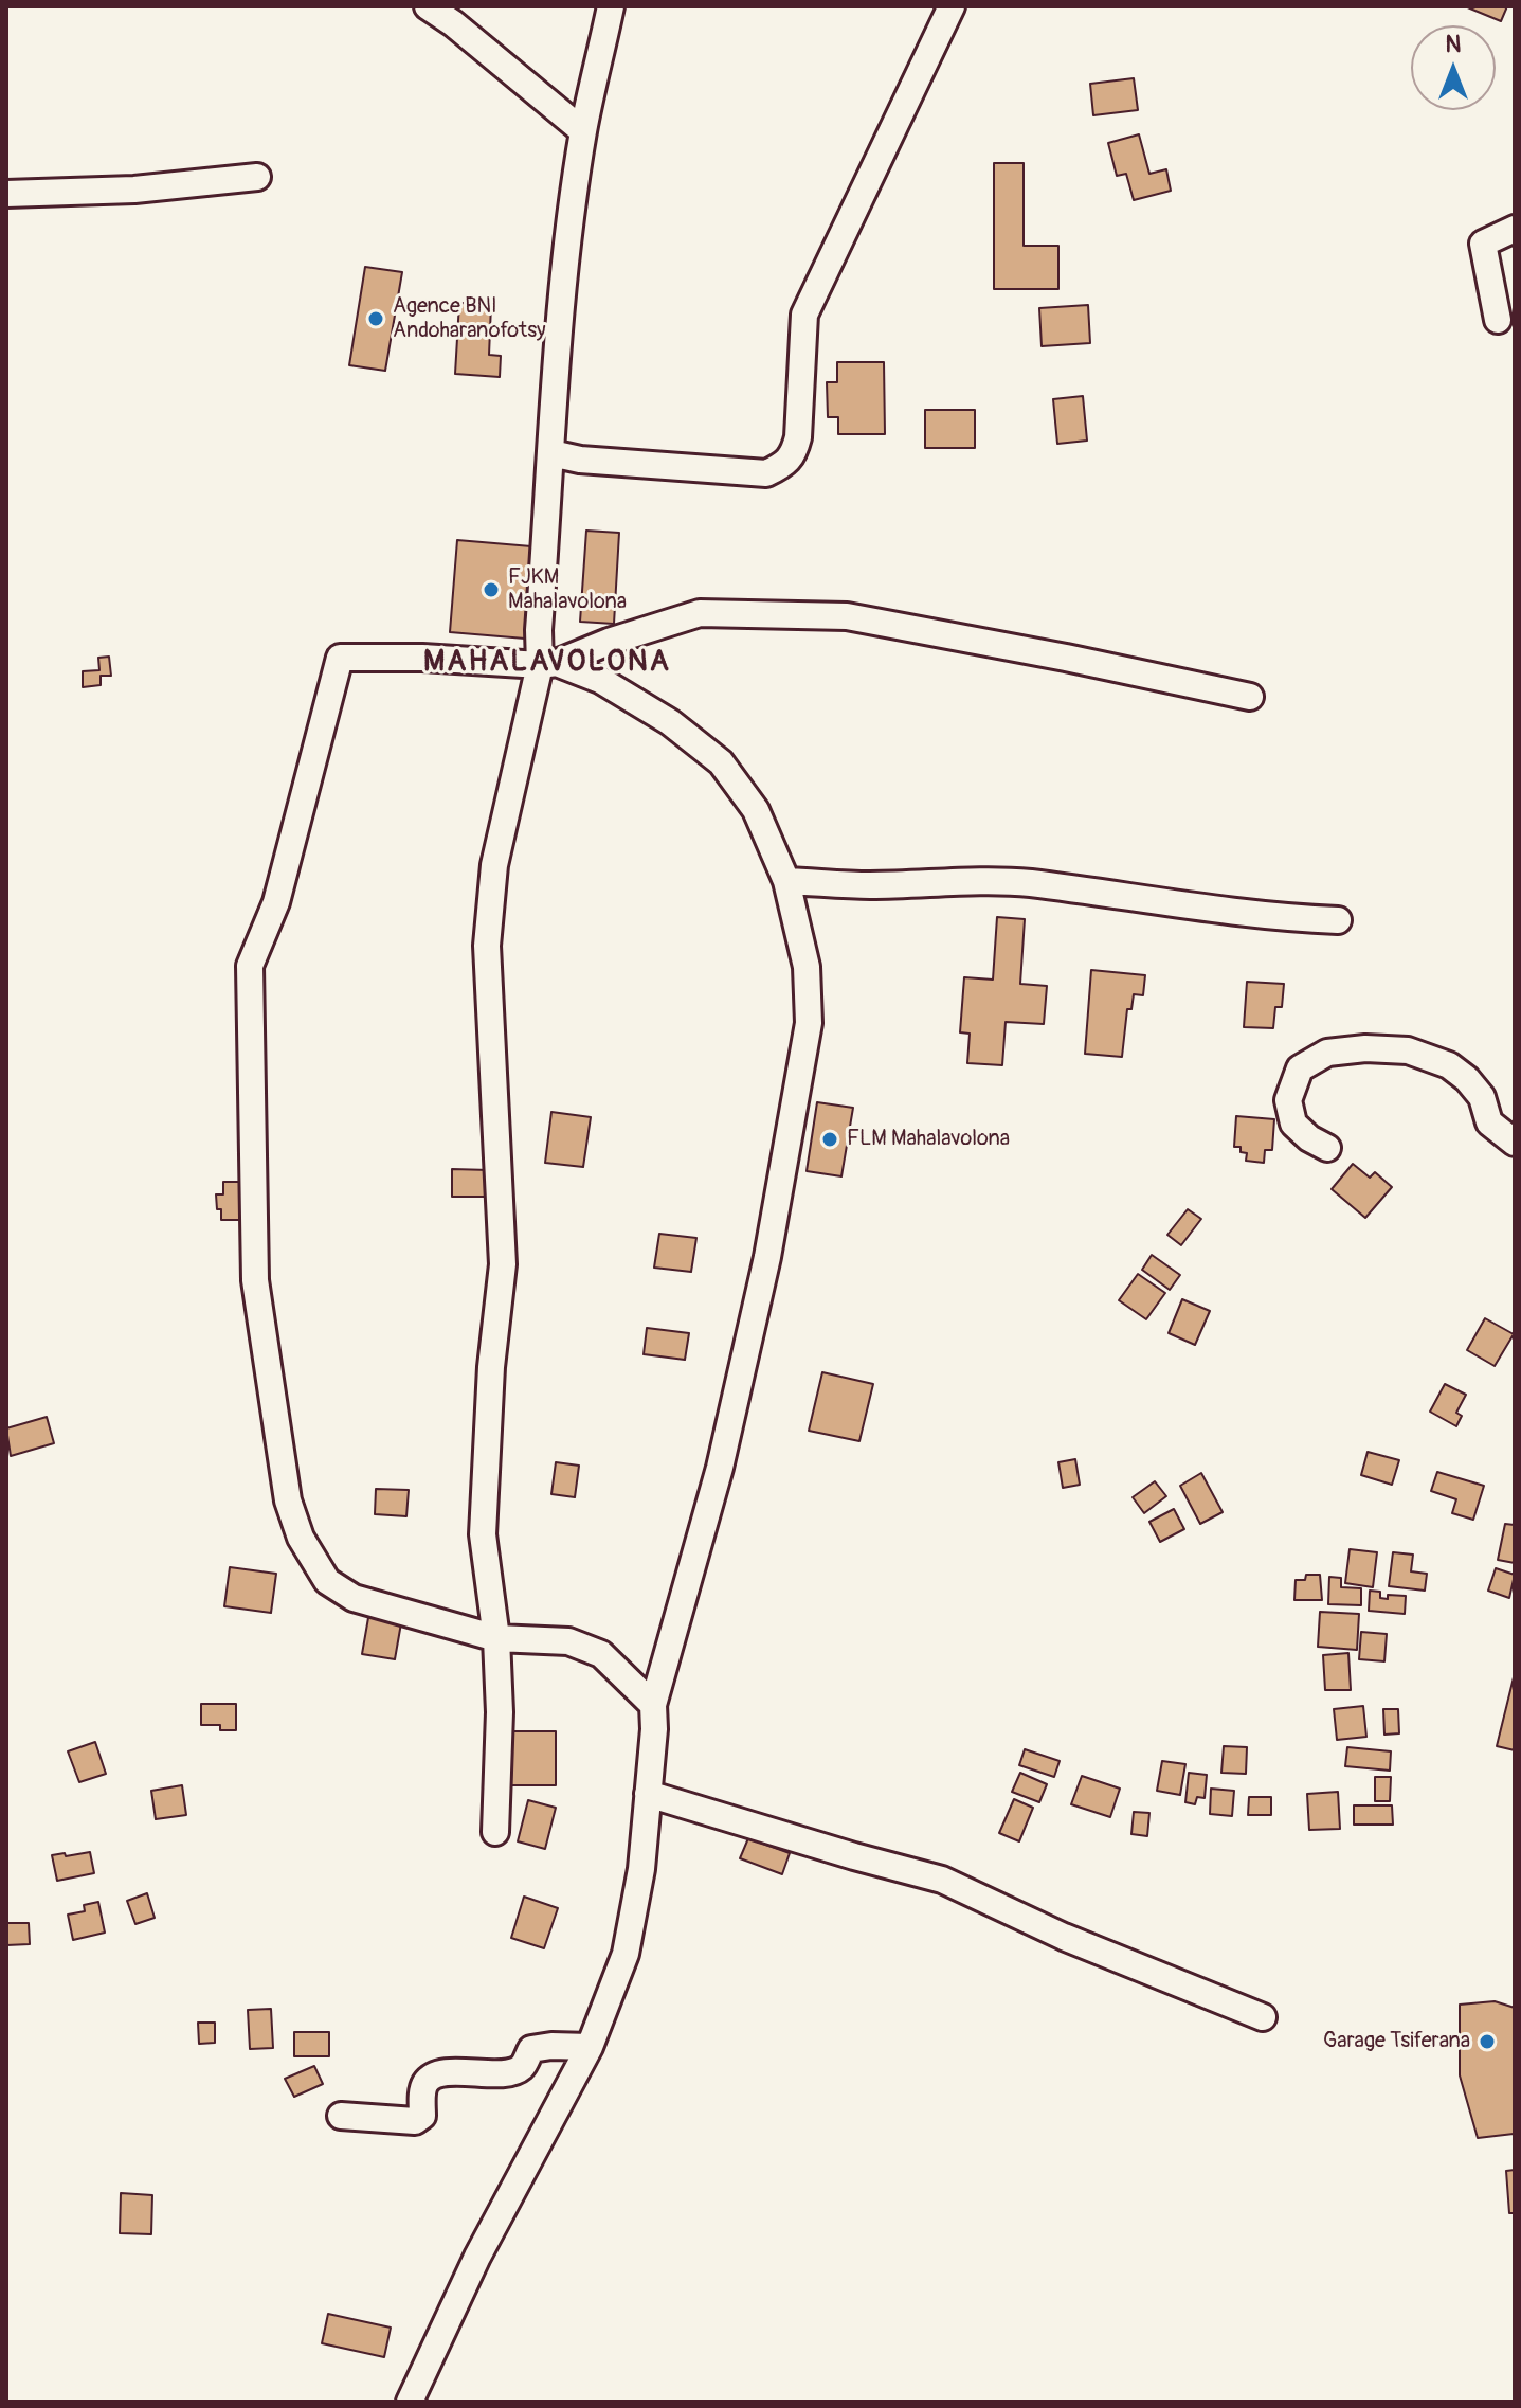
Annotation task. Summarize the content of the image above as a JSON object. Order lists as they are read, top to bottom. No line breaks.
{"districts":["MAHALAVOLONA"],"places":["Agence BNI Andoharanofotsy","FJKM Mahalavolona","FLM Mahalavolona","Garage Tsiferana"],"north":"top"}
